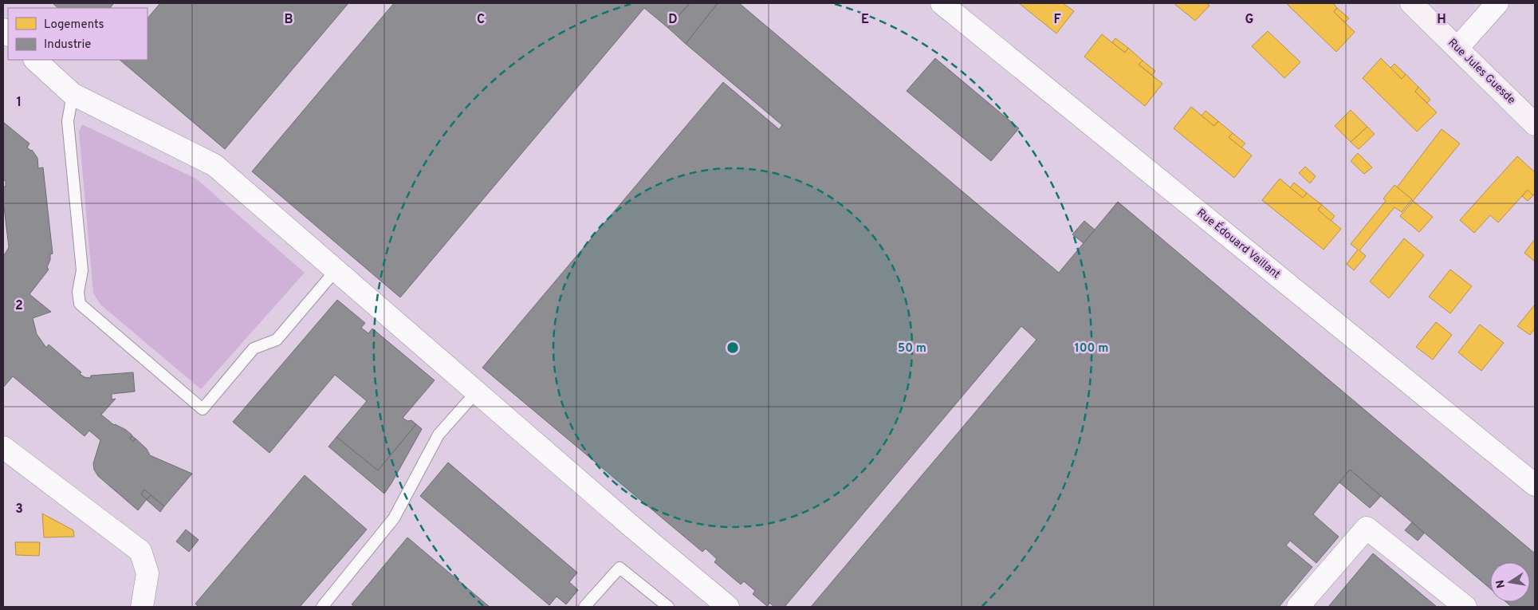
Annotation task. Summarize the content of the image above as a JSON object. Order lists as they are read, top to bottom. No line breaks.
{"streets":{"street":["Rue Jules Guesde","Rue Édouard Vaillant"]},"legend":["Logements","Industrie"],"north":"left","grid":{"columns":["B","C","D","E","F","G","H"],"rows":["1","2","3"]},"rings":["50 m","100 m"]}
